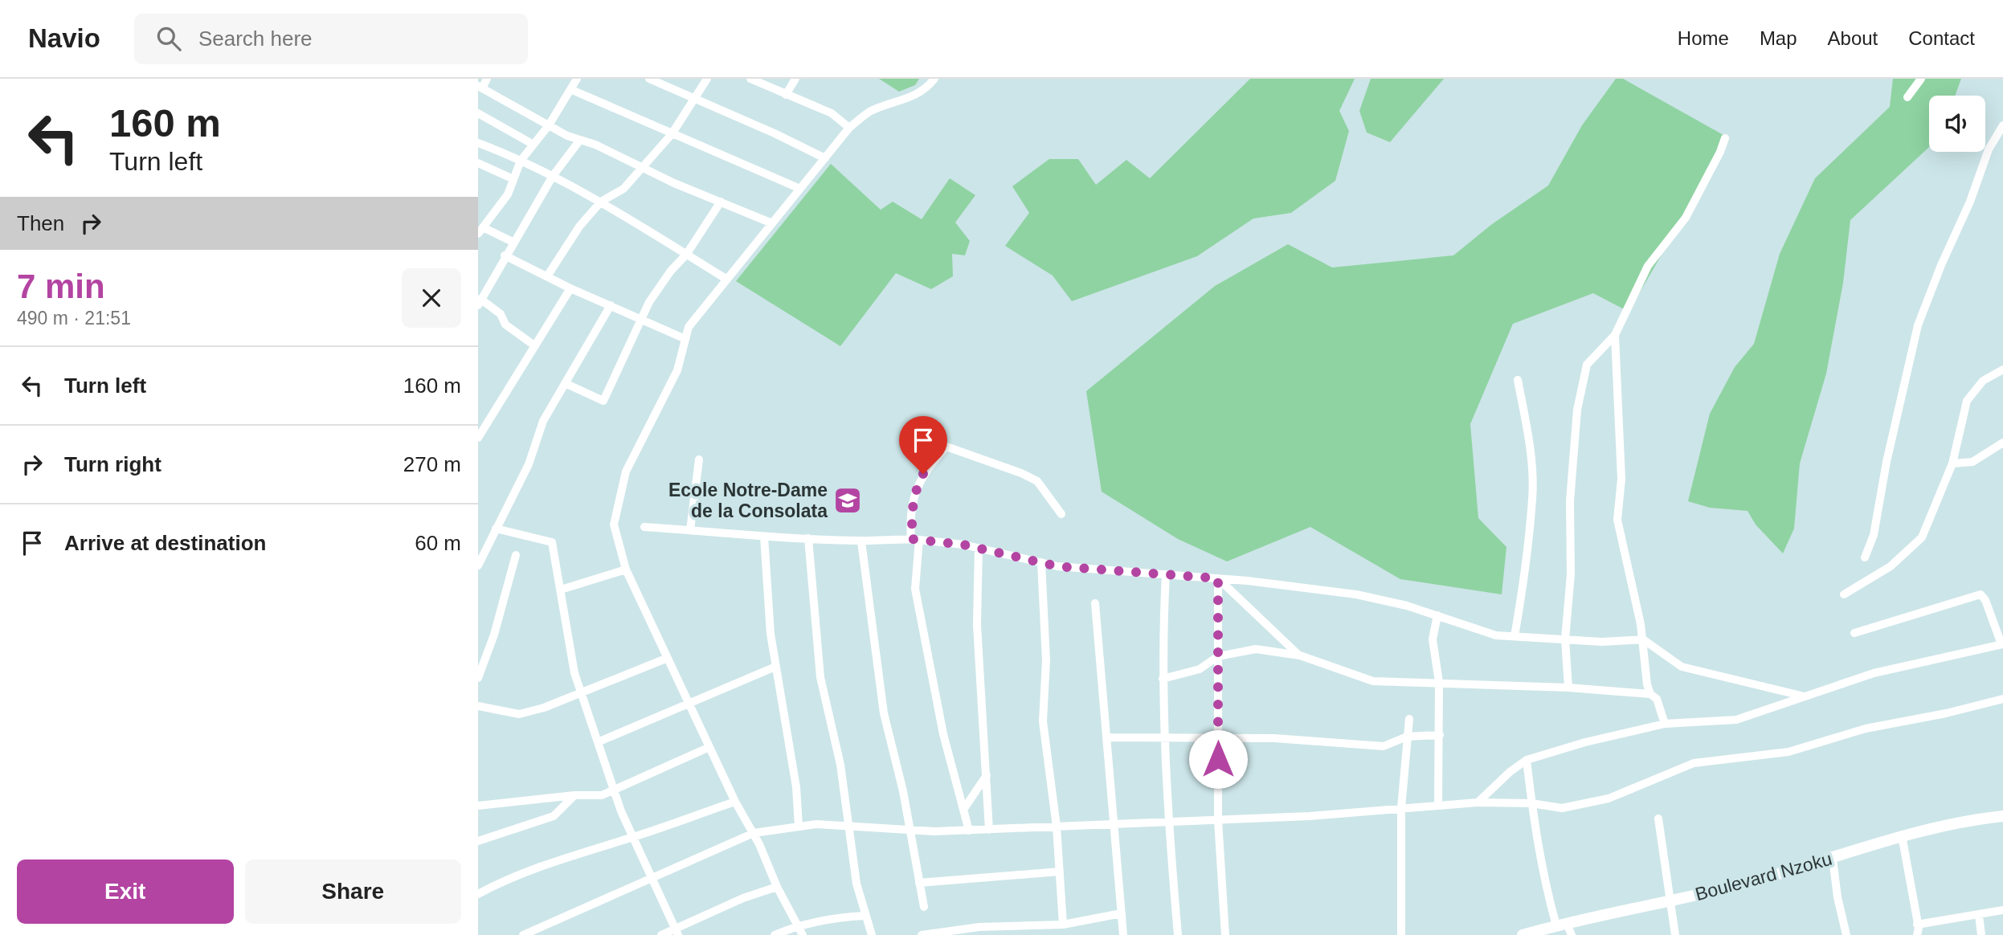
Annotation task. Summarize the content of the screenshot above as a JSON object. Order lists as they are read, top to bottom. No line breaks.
{"streets":{"street":["Boulevard Nzoku"]},"places":{"school or university":["Ecole Notre-Dame de la Consolata"]},"page":{"header":"Navio","search":"Search here","nav":["Home","Map","About","Contact"],"turn":["160 m","Turn left"],"then":"Then","heading":["7 min","490 m · 21:51"],"list":[{"name":"Turn left","value":"160 m"},{"name":"Turn right","value":"270 m"},{"name":"Arrive at destination","value":"60 m"}],"buttons":["Exit","Share"]}}
